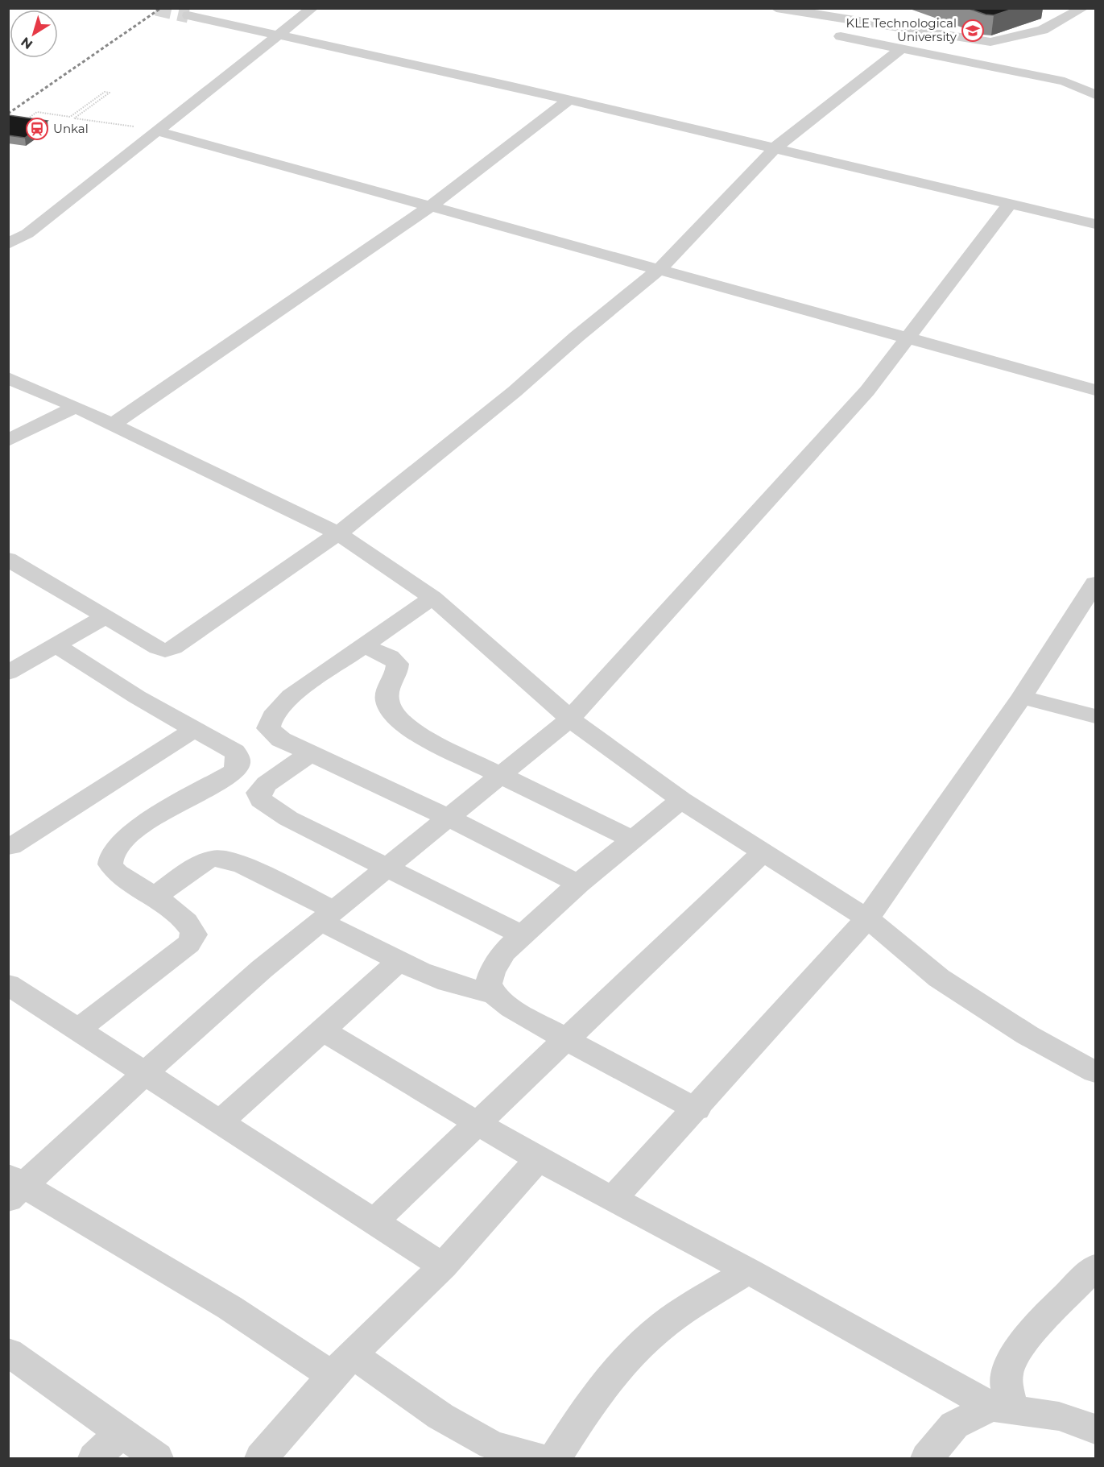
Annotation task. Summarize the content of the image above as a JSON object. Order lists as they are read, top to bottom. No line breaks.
{"places":{"school or university":["KLE Technological University"],"station":["Unkal"]},"north":"bottom left"}
